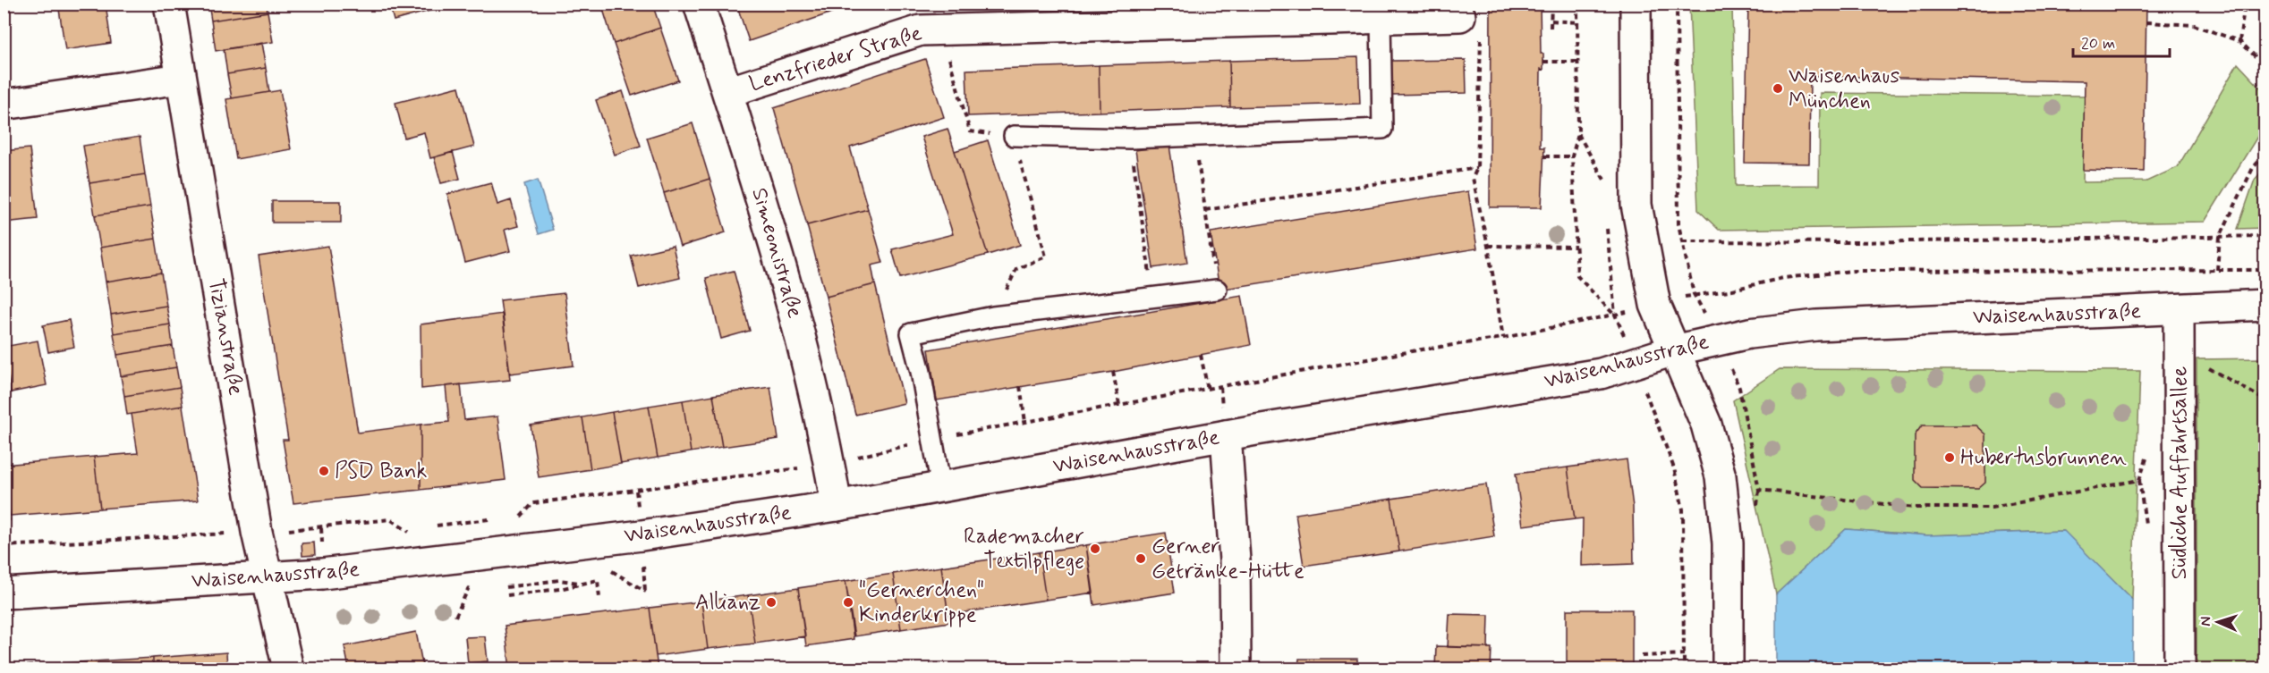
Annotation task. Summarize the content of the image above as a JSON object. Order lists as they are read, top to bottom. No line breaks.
{"streets":{"street":["Lenzfrieder Straße","Simeonistraße","Waisenhausstraße","Tizianstraße","Südliche Auffahrtsallee"]},"crossings":[["Lenzfrieder Straße","Simeonistraße"],["Simeonistraße","Waisenhausstraße"],["Waisenhausstraße","Tizianstraße"],["Waisenhausstraße","Südliche Auffahrtsallee"]],"places":["Waisenhaus München","Hubertusbrunnen","PSD Bank","Rademacher Textilpflege","Gerner Getränke-Hütte","Allianz","\"Gernerchen\" Kinderkrippe"],"scale_bar":"20 m","north":"left"}
